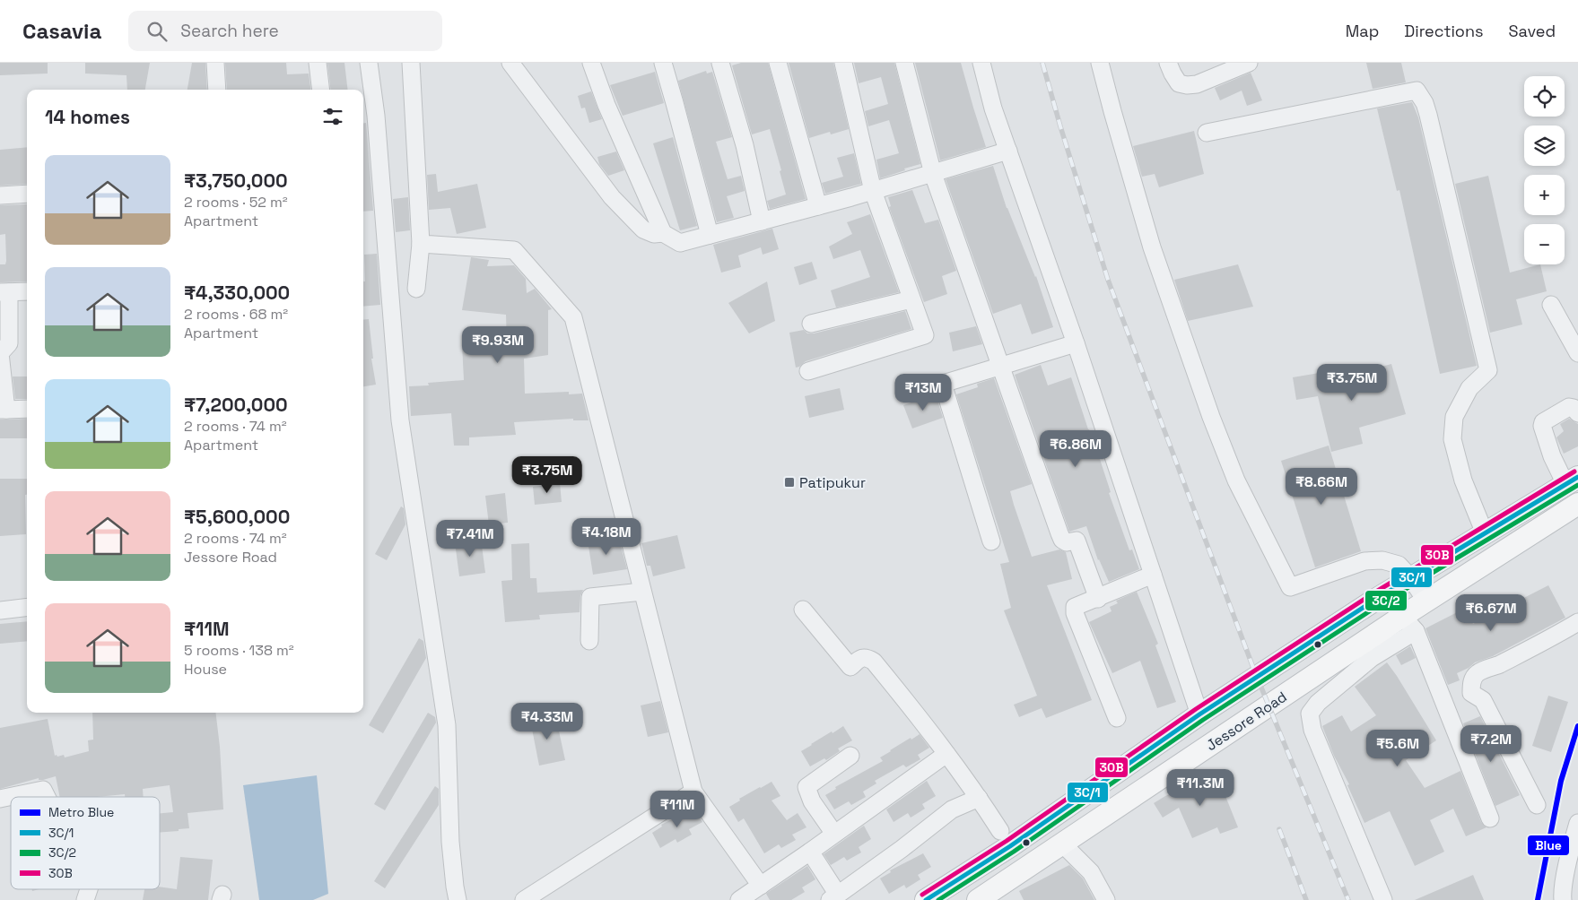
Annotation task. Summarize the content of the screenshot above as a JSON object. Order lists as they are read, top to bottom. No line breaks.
{"streets":{"main road":["Jessore Road"]},"places":{"transit":["Patipukur"]},"lines":["transit line 30B","transit line 3C/1","transit line 3C/2","metro line Blue"],"legend":["Metro Blue","3C/1","3C/2","30B"],"page":{"header":"Casavia","search":"Search here","nav":["Map","Directions","Saved"],"map_buttons":["+","−"],"heading":"14 homes","list":[{"name":"₹3,750,000","note":"2 rooms · 52 m² · Apartment"},{"name":"₹4,330,000","note":"2 rooms · 68 m² · Apartment"},{"name":"₹7,200,000","note":"2 rooms · 74 m² · Apartment"},{"name":"₹5,600,000","note":"2 rooms · 74 m² · Jessore Road"},{"name":"₹11M","note":"5 rooms · 138 m² · House"}],"price":["₹9.93M","₹3.75M","₹13M","₹6.86M","₹3.75M","₹8.66M","₹4.18M","₹7.41M","₹6.67M","₹4.33M","₹7.2M","₹5.6M","₹11.3M","₹11M"]}}
